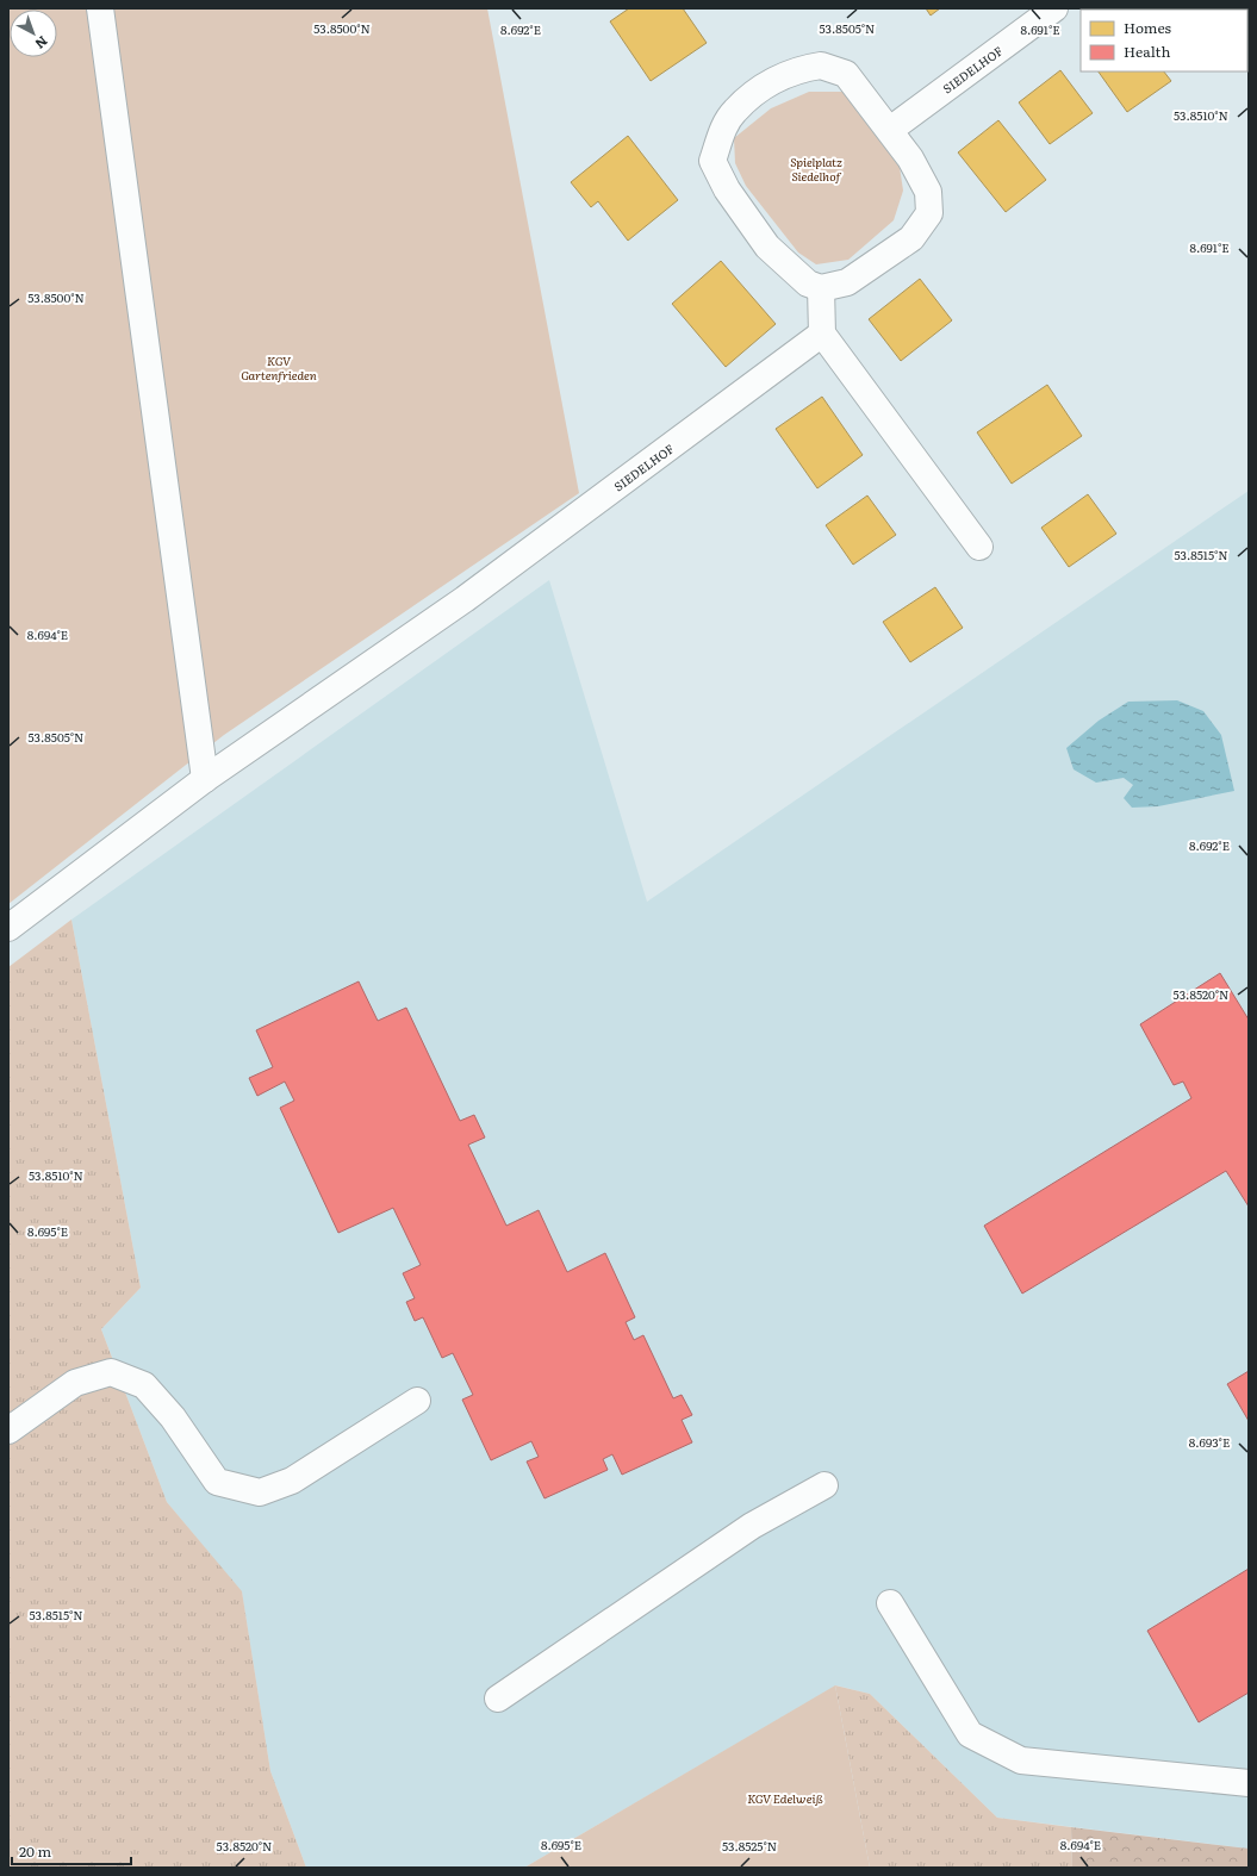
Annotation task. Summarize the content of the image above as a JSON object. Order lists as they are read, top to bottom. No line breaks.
{"streets":{"street":["SIEDELHOF"]},"parks":["Spielplatz Siedelhof","KGV Gartenfrieden","KGV Edelweiß"],"legend":["Homes","Health"],"scale_bar":"20 m","north":"bottom right","coordinates":["53.8500°N","53.8505°N","8.692°E","8.691°E","53.8510°N","53.8515°N","8.694°E","53.8520°N","8.695°E","8.693°E","53.8525°N"]}
